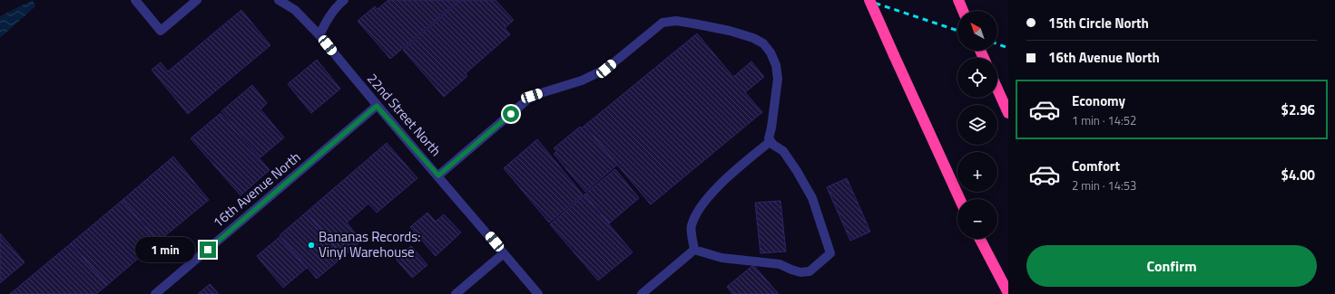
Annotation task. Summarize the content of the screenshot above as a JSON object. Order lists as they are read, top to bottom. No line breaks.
{"streets":{"street":["22nd Street North","16th Avenue North"]},"crossings":[["22nd Street North","16th Avenue North"]],"places":["Bananas Records: Vinyl Warehouse"],"north":"top left","page":{"banner":["15th Circle North","16th Avenue North"],"map_buttons":["+","−"],"list":[{"name":"Economy","note":"1 min · 14:52","value":"$2.96"},{"name":"Comfort","note":"2 min · 14:53","value":"$4.00"}],"bubble":"1 min","buttons":"Confirm"}}
